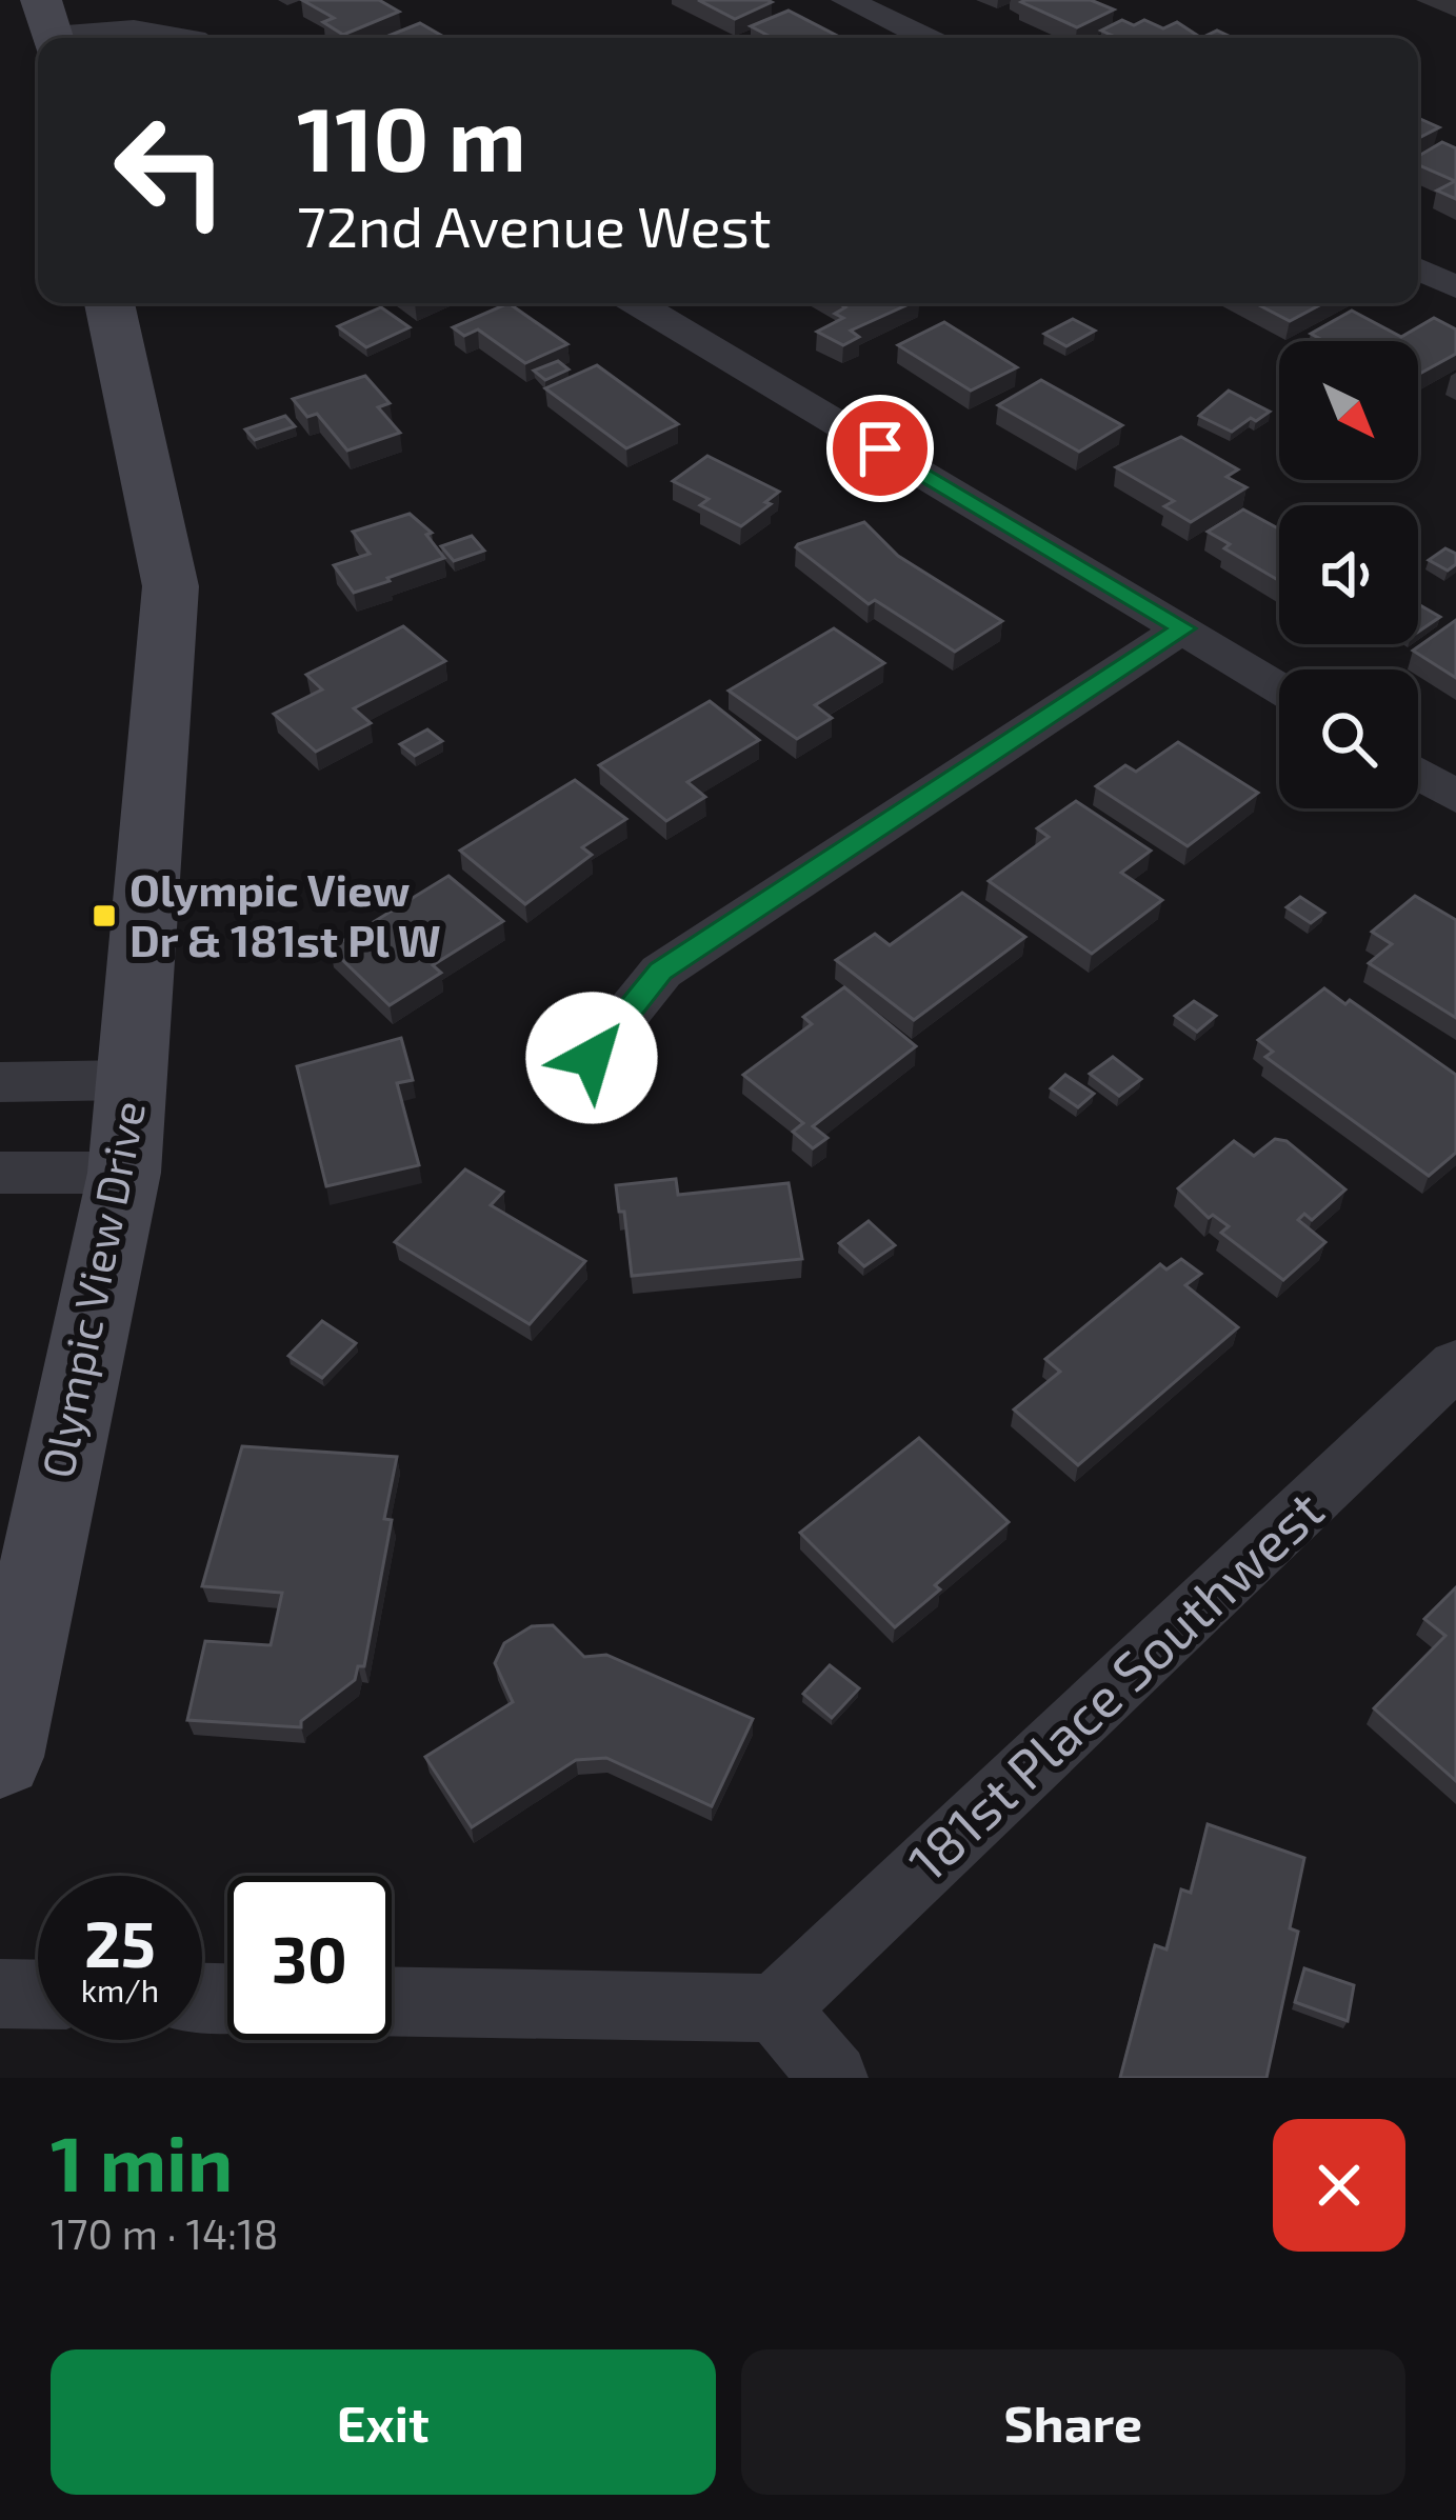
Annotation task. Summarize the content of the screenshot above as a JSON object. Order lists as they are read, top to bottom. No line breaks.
{"streets":{"main road":["Olympic View Drive"],"street":["181st Place Southwest"]},"places":{"transit":["Olympic View Dr & 181st Pl W"]},"north":"bottom right","page":{"turn":["110 m","72nd Avenue West"],"speed":"25 km/h","limit":"30","heading":["1 min","170 m · 14:18"],"buttons":["Exit","Share"]}}
